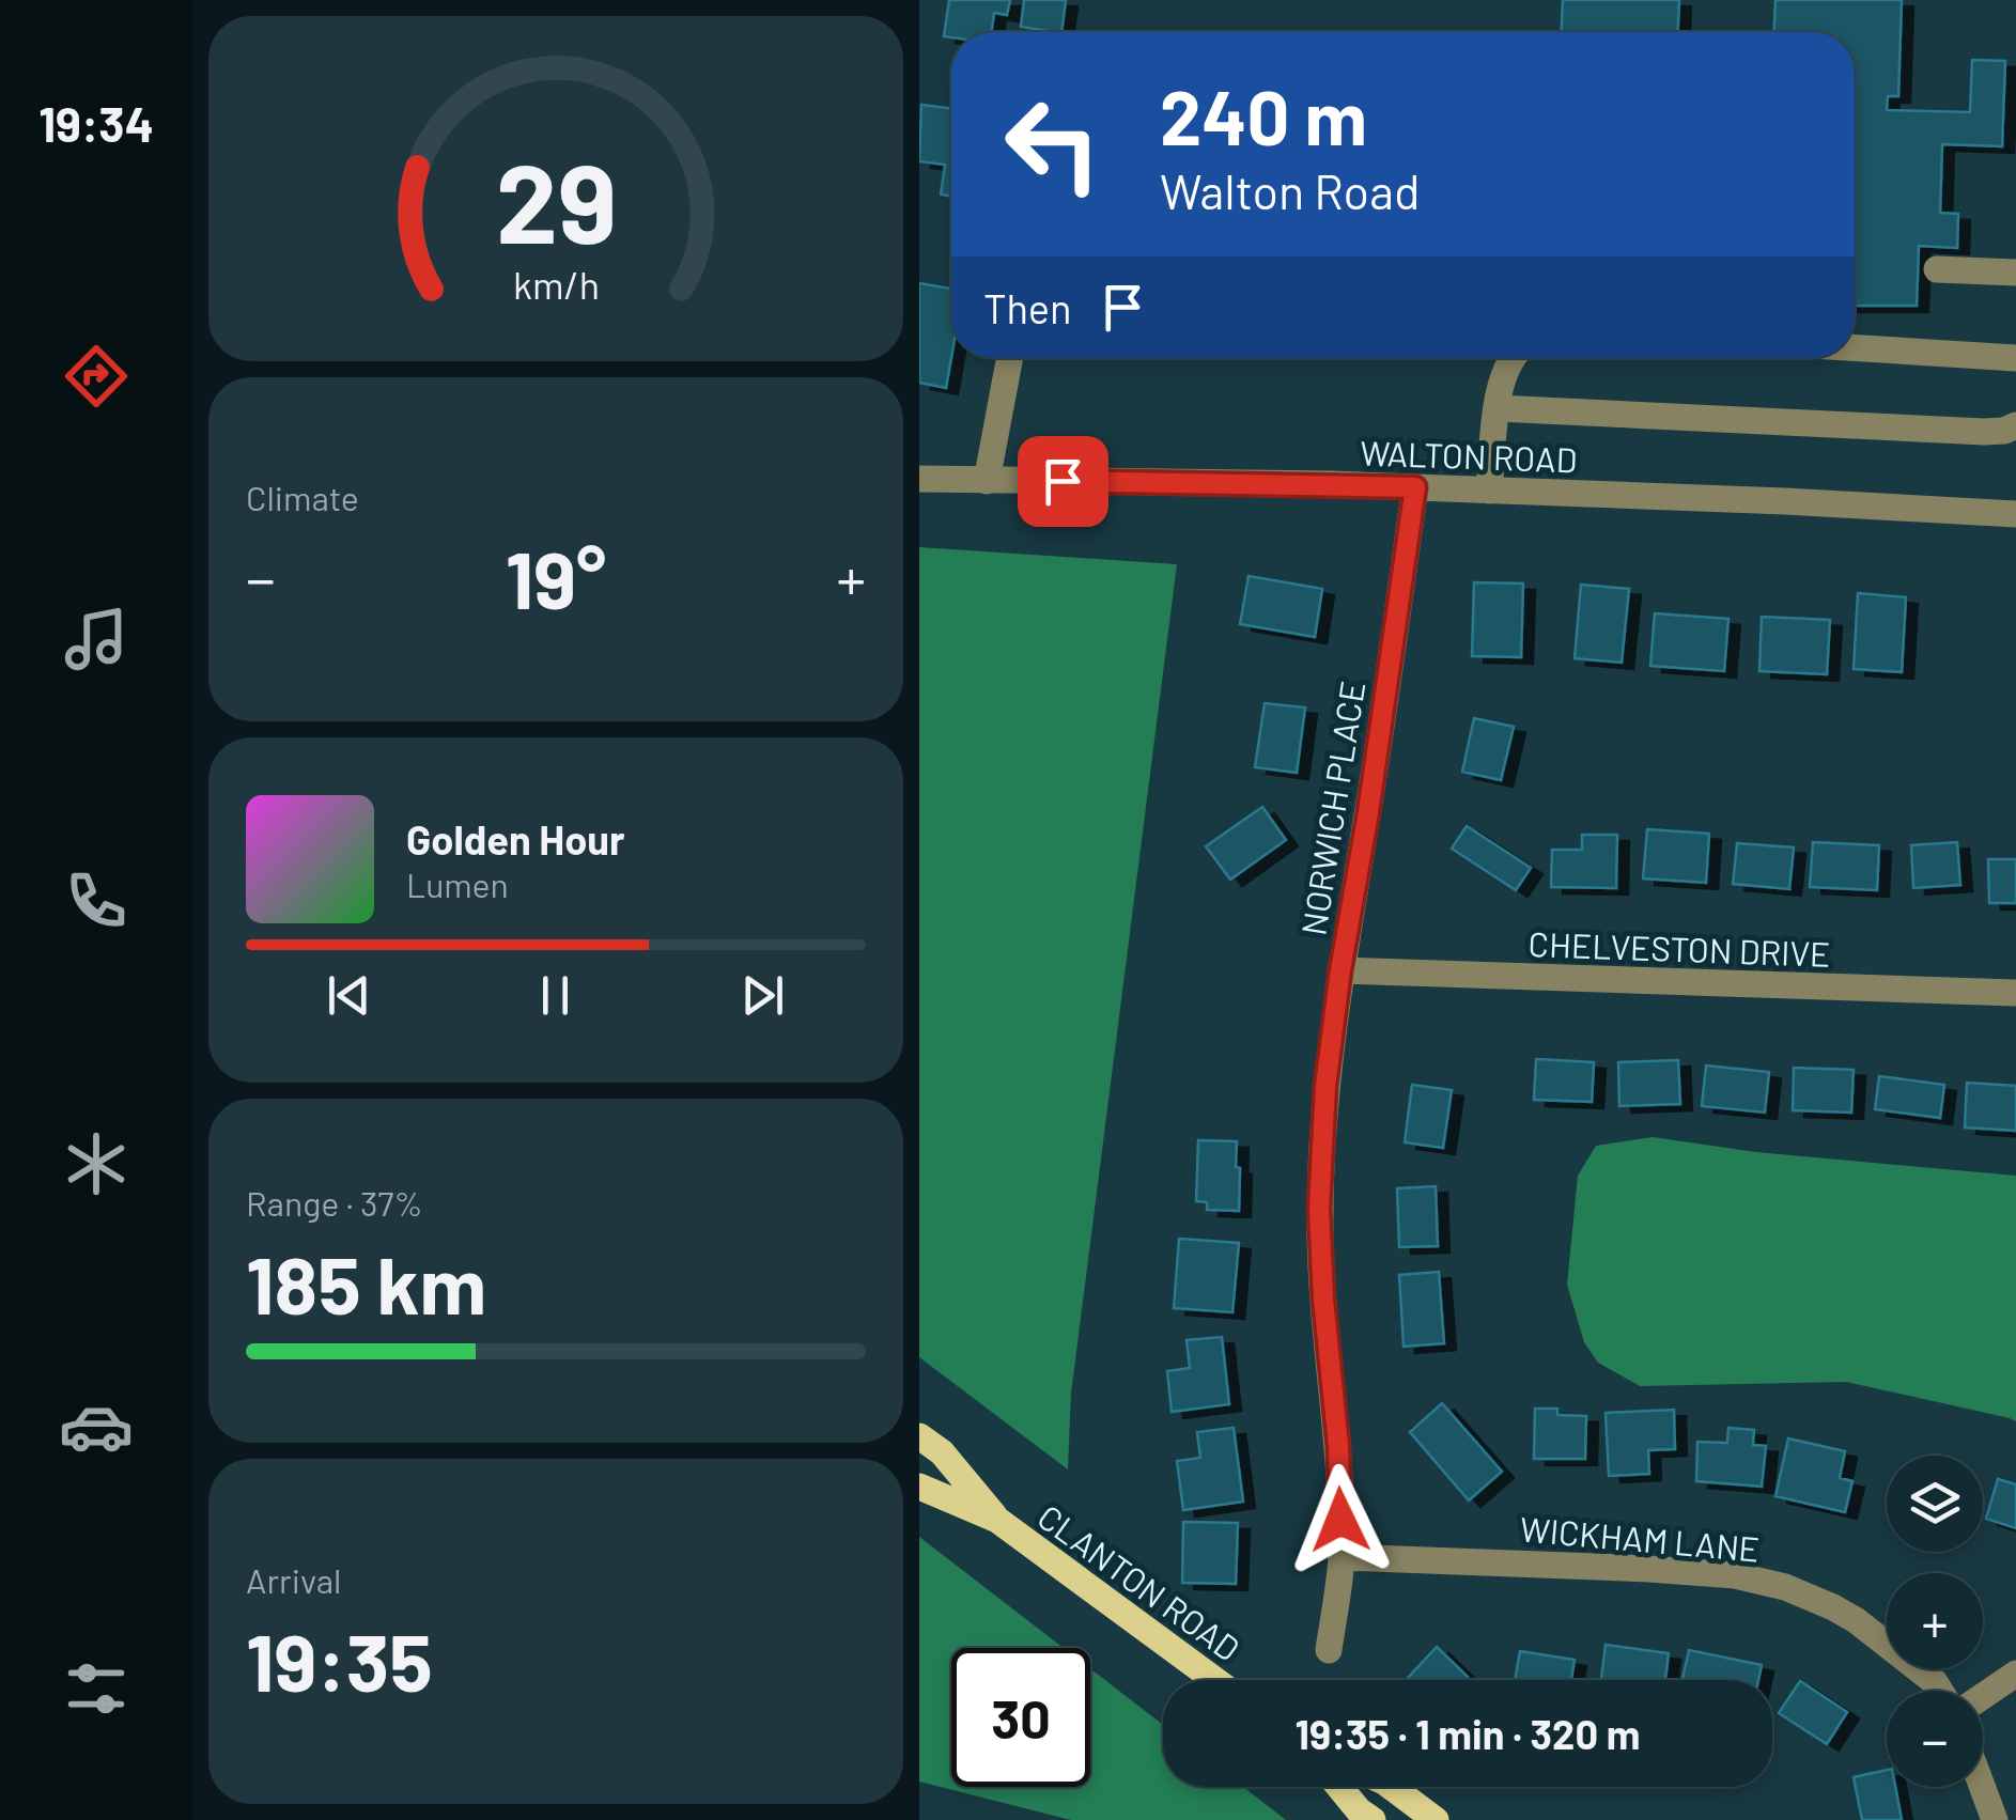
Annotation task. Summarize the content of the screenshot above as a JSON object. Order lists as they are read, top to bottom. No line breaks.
{"streets":{"main road":["CLANTON ROAD"],"street":["WALTON ROAD","NORWICH PLACE","CHELVESTON DRIVE","WICKHAM LANE"]},"crossings":[["WALTON ROAD","NORWICH PLACE"],["NORWICH PLACE","CHELVESTON DRIVE"],["NORWICH PLACE","WICKHAM LANE"]],"page":{"tabs":"19:34","turn":["240 m","Walton Road"],"then":"Then","tile":["Climate",["Range · 37%","185 km"],["Arrival","19:35"]],"heat":["−","19°","+"],"song":["Golden Hour","Lumen"],"map_buttons":["+","−"],"limit":"30","trip":"19:35 · 1 min · 320 m","gauge":["29","km/h"]}}
